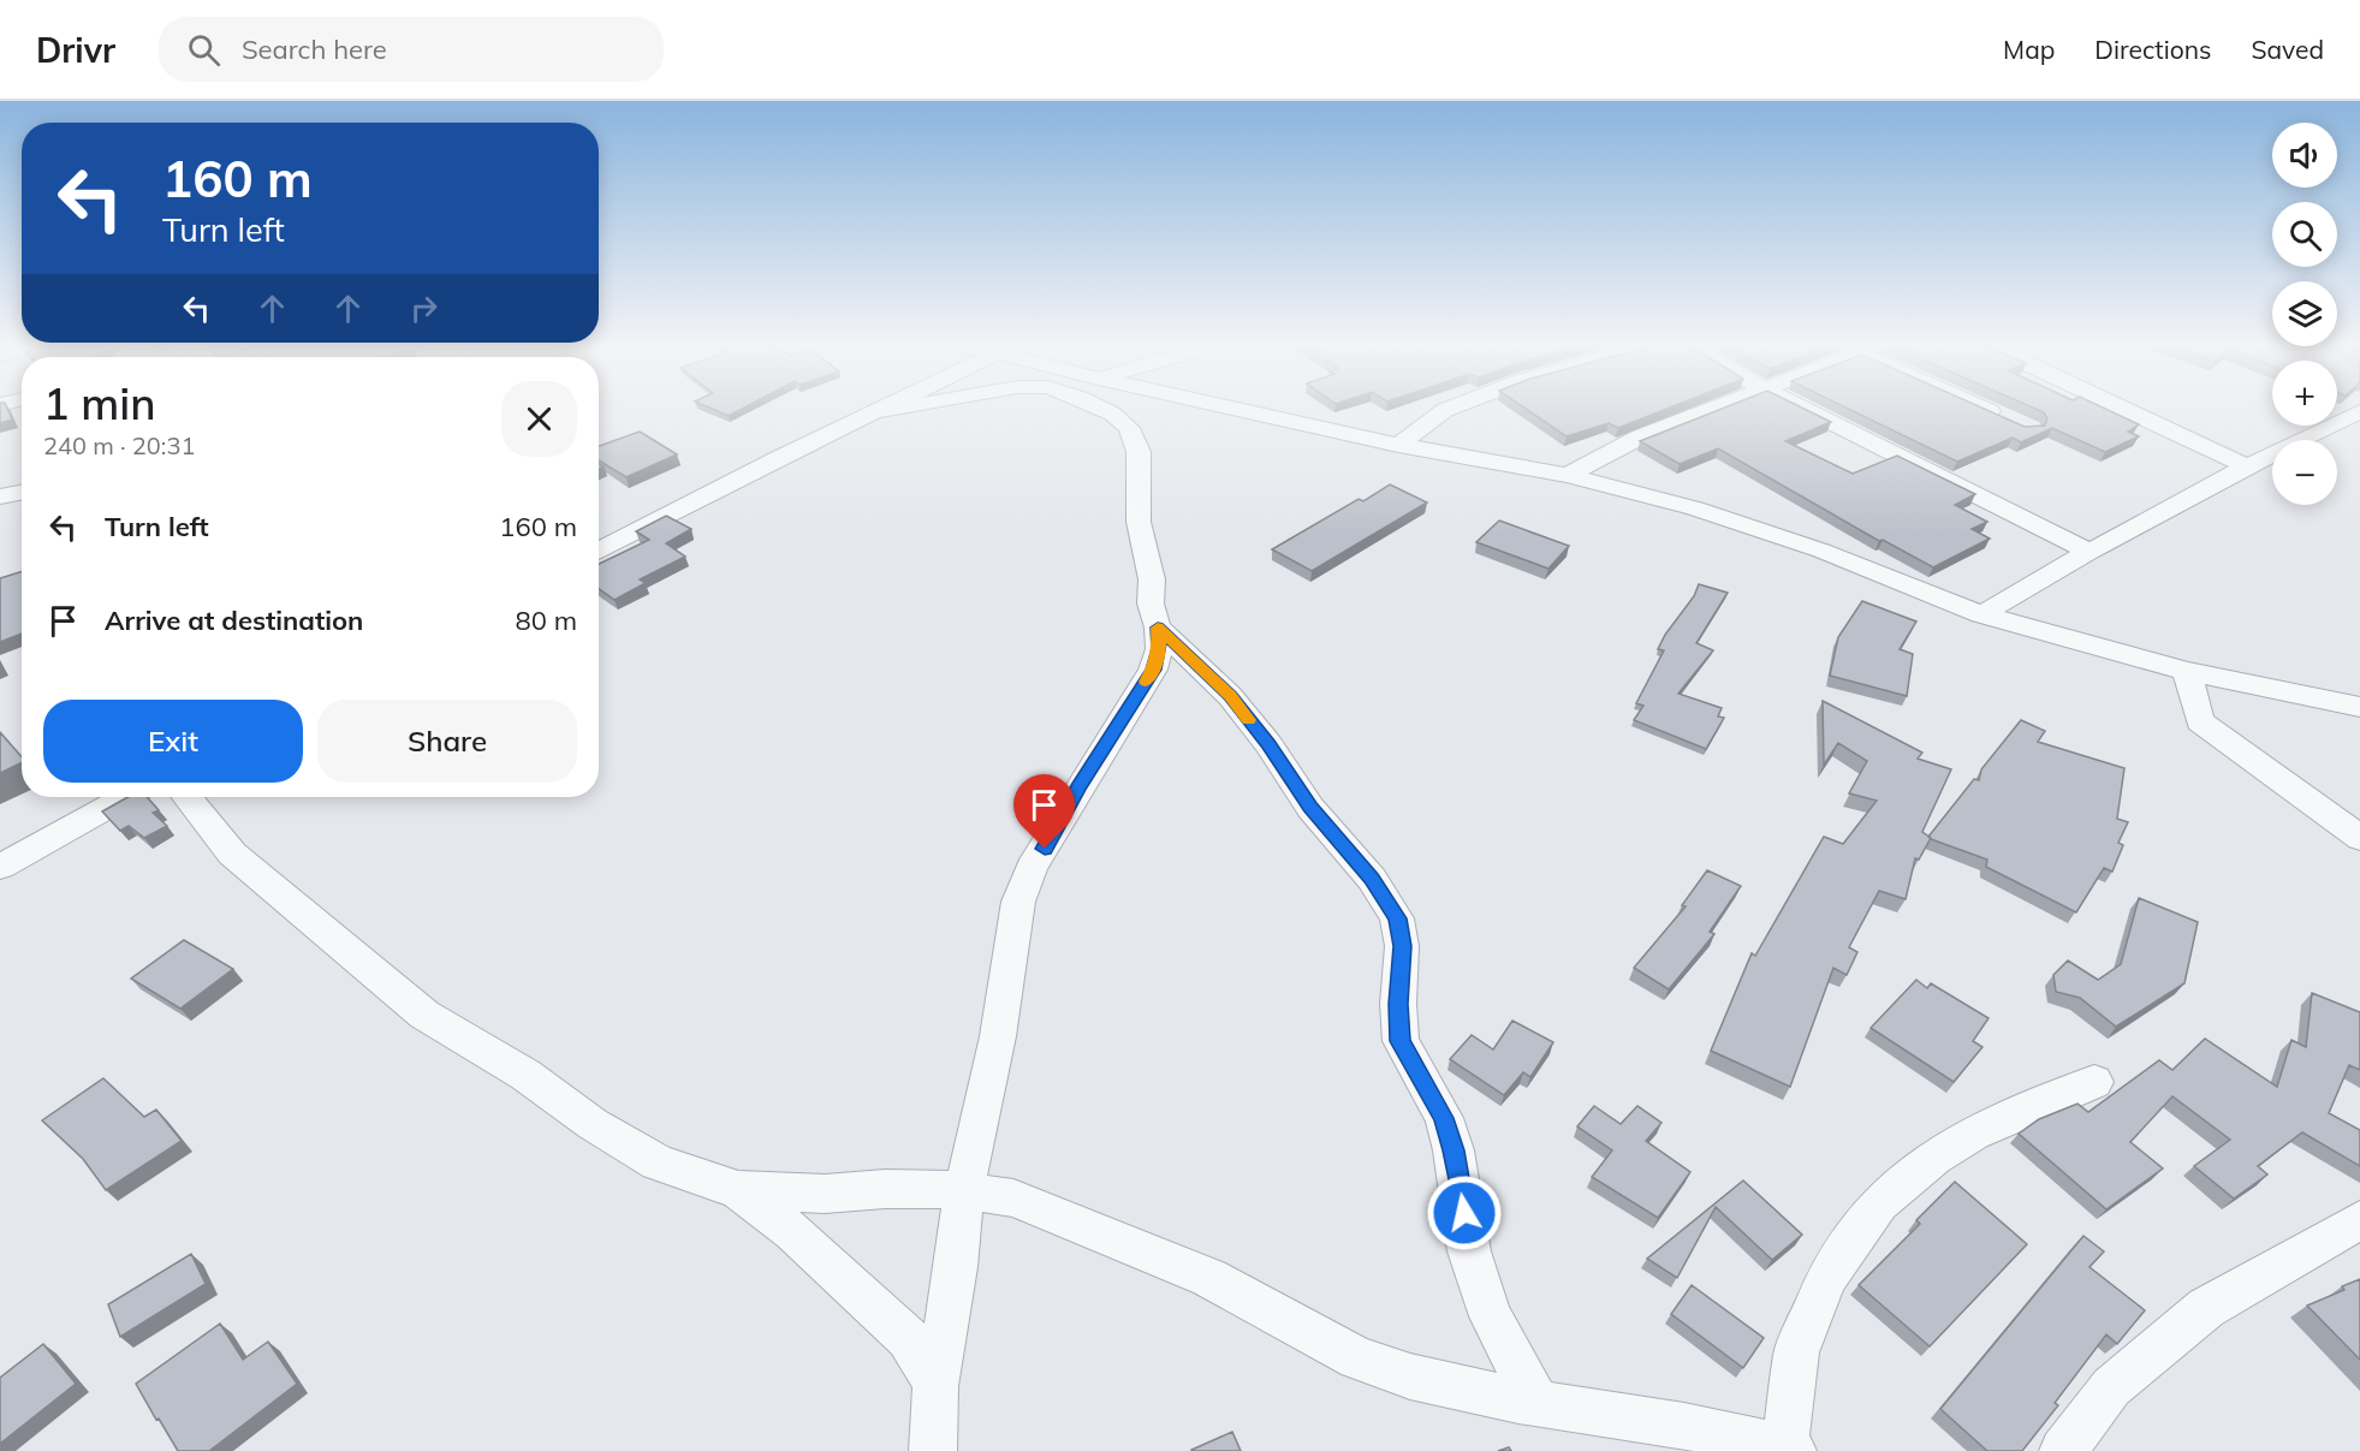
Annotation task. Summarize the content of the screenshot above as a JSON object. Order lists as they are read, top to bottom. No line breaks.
{"page":{"header":"Drivr","search":"Search here","nav":["Map","Directions","Saved"],"map_buttons":["+","−"],"turn":["160 m","Turn left"],"heading":["1 min","240 m · 20:31"],"list":[{"name":"Turn left","value":"160 m"},{"name":"Arrive at destination","value":"80 m"}],"buttons":["Exit","Share"]}}
